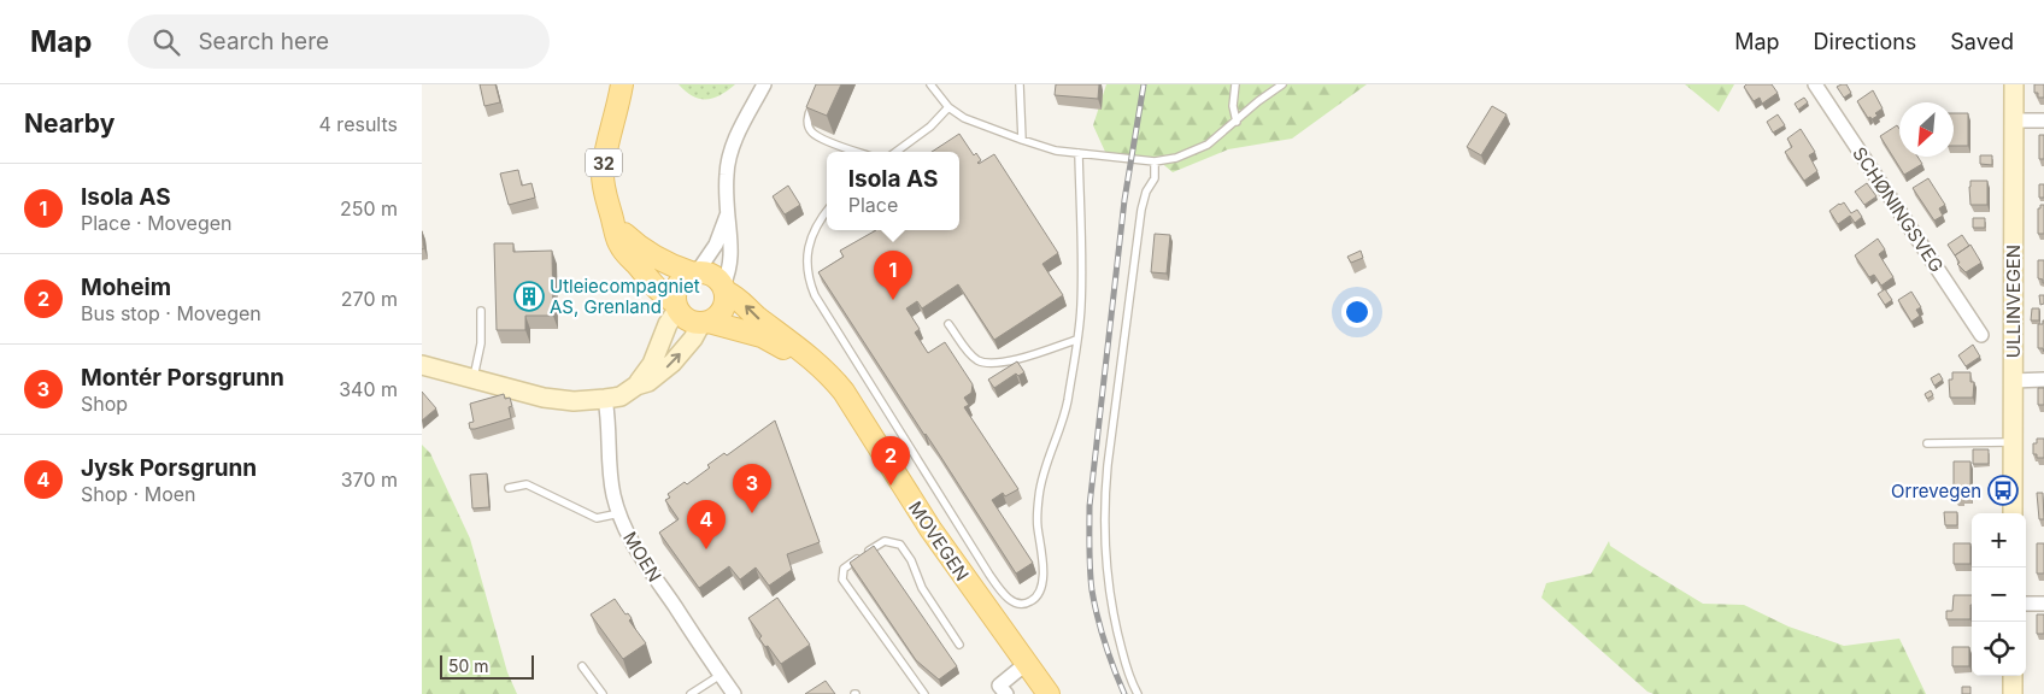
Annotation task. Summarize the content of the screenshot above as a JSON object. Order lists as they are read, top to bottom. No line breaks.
{"streets":{"main road":["32","ULLINVEGEN","MOVEGEN"],"street":["SCHØNINGSVEG","MOEN"]},"crossings":[["32","MOVEGEN"]],"places":{"building":["Utleiecompagniet AS, Grenland"],"bus stop":["Orrevegen"]},"scale_bar":"50 m","north":"bottom left","page":{"header":"Map","search":"Search here","nav":["Map","Directions","Saved"],"heading":["Nearby","4 results"],"popup":["Isola AS","Place"],"list":[{"mark":"1","name":"Isola AS","note":"Place · Movegen","value":"250 m"},{"mark":"2","name":"Moheim","note":"Bus stop · Movegen","value":"270 m"},{"mark":"3","name":"Montér Porsgrunn","note":"Shop","value":"340 m"},{"mark":"4","name":"Jysk Porsgrunn","note":"Shop · Moen","value":"370 m"}],"pins":["1","2","3","4"],"map_buttons":["+","−"],"scale":"50 m"}}
